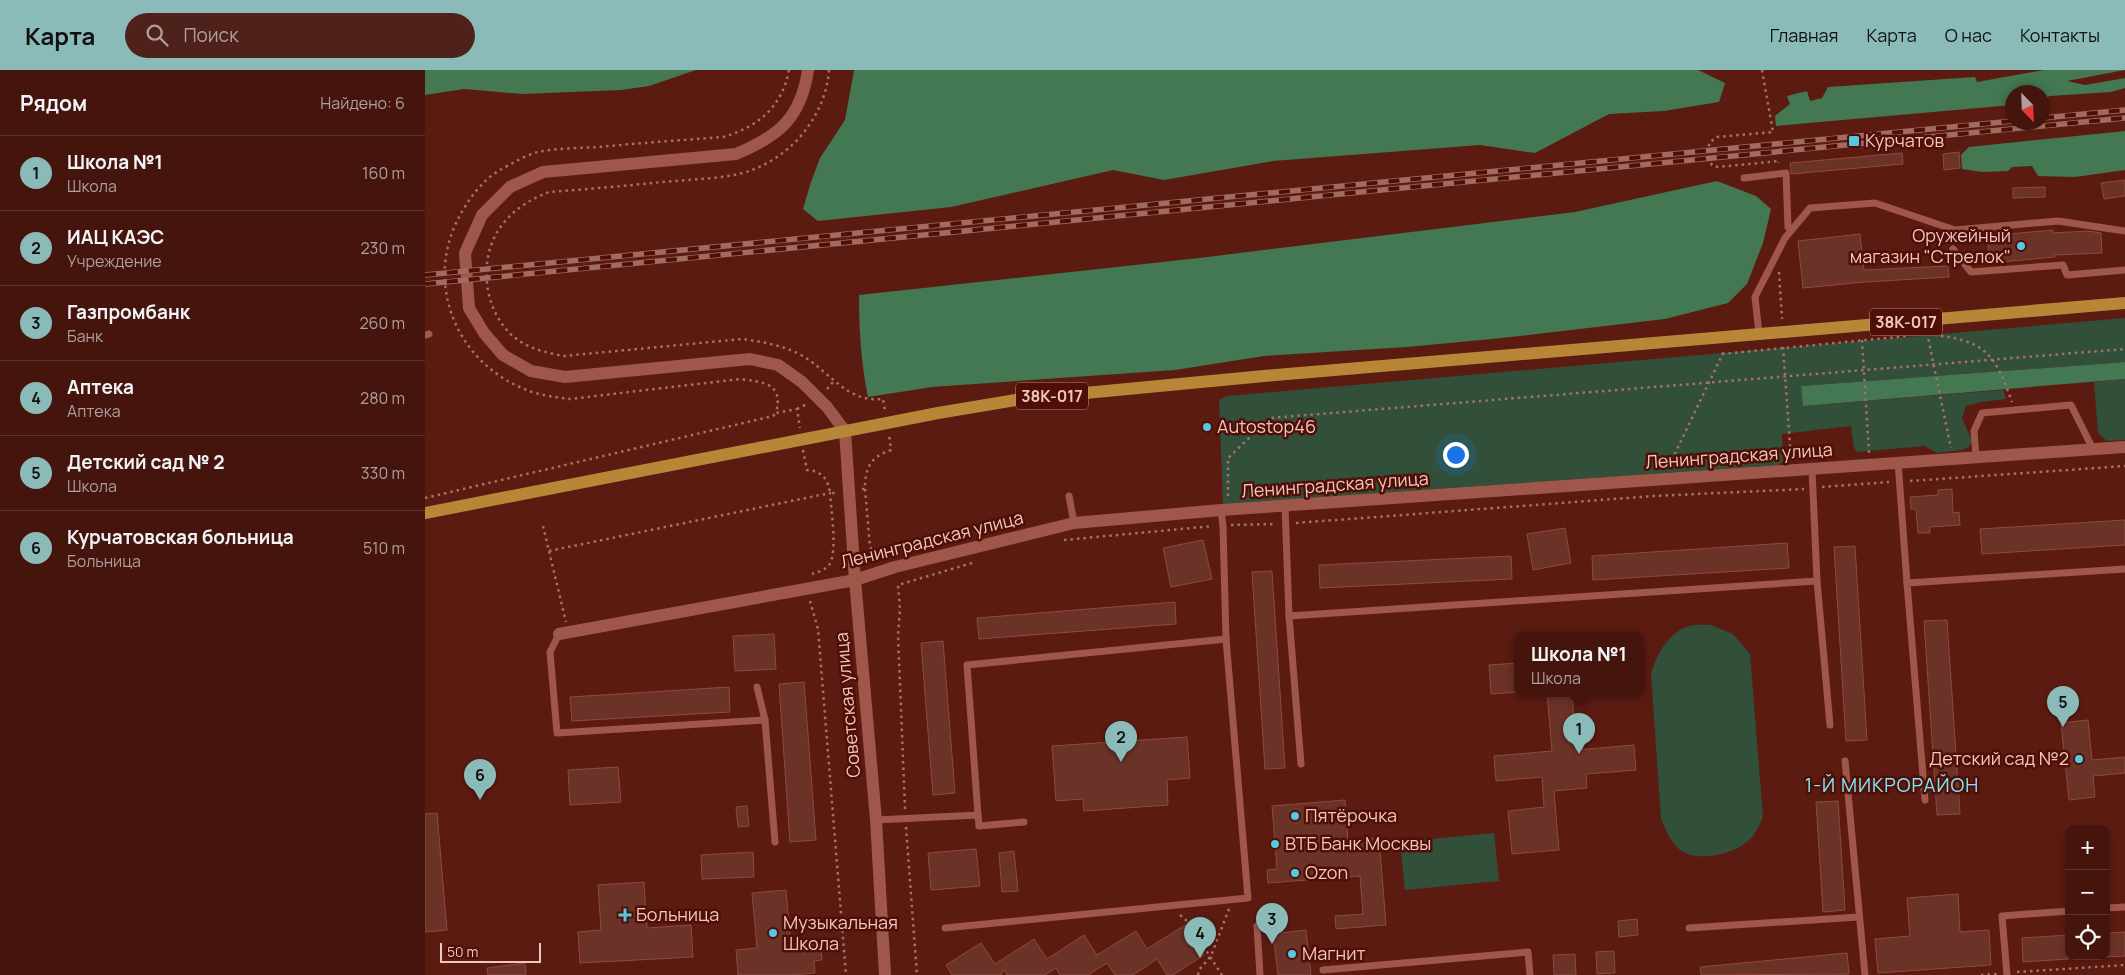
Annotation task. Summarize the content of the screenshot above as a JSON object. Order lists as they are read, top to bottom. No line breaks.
{"streets":{"main road":["38К-017"],"street":["Ленинградская улица","Советская улица"]},"crossings":[["38К-017","Советская улица"],["Ленинградская улица","Советская улица"]],"districts":["1-Й МИКРОРАЙОН"],"places":{"transit":["Курчатов"],"other":["Оружейный магазин \"Стрелок\"","Autostop46","Детский сад №2","Пятёрочка","ВТБ Банк Москвы","Ozon","Музыкальная Школа","Магнит"],"health":["Больница"]},"scale_bar":"50 m","north":"bottom right","page":{"header":"Карта","search":"Поиск","nav":["Главная","Карта","О нас","Контакты"],"heading":["Рядом","Найдено: 6"],"list":[{"mark":"1","name":"Школа №1","note":"Школа","value":"160 m"},{"mark":"2","name":"ИАЦ КАЭС","note":"Учреждение","value":"230 m"},{"mark":"3","name":"Газпромбанк","note":"Банк","value":"260 m"},{"mark":"4","name":"Аптека","note":"Аптека","value":"280 m"},{"mark":"5","name":"Детский сад № 2","note":"Школа","value":"330 m"},{"mark":"6","name":"Курчатовская больница","note":"Больница","value":"510 m"}],"popup":["Школа №1","Школа"],"pins":["5","1","2","6","3","4"],"map_buttons":["+","−"],"scale":"50 m"}}
